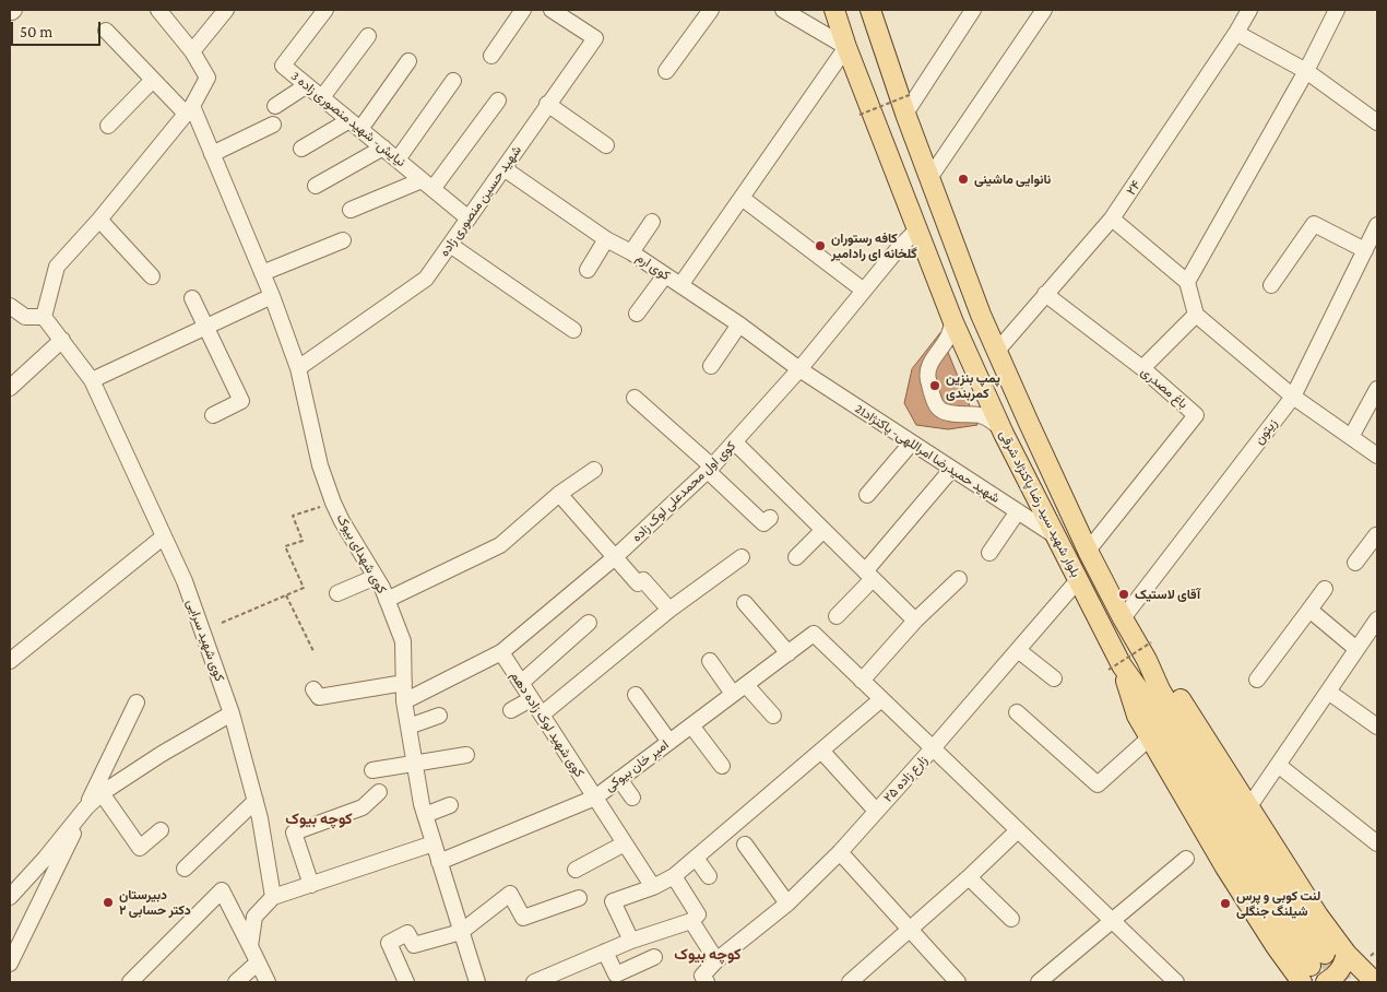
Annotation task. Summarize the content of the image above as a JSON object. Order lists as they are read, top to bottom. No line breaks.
{"streets":{"main road":["بلوار شهید سید رضا پاکنژاد شرقی"],"street":["نیایش- شهید منصوری زاده 3","۲۴","شهید حسین منصوری زاده","کوی ارم","باغ مصدری","زیتون","شهید حمیدرضا امراللهی- پاکنژاد21","کوی اول محمدعلی لوک زاده","کوی شهدای بیوک","کوی شهید سرایی","کوی شهید لوک زاده دهم","امیر خان بیوکی","زارع زاده ۲۵"]},"crossings":[["نیایش- شهید منصوری زاده 3","شهید حسین منصوری زاده"],["۲۴","باغ مصدری"],["۲۴","بلوار شهید سید رضا پاکنژاد شرقی"],["شهید حسین منصوری زاده","کوی ارم"],["شهید حسین منصوری زاده","کوی شهدای بیوک"],["کوی ارم","شهید حمیدرضا امراللهی- پاکنژاد21"],["کوی ارم","کوی اول محمدعلی لوک زاده"],["باغ مصدری","بلوار شهید سید رضا پاکنژاد شرقی"],["زیتون","بلوار شهید سید رضا پاکنژاد شرقی"],["شهید حمیدرضا امراللهی- پاکنژاد21","کوی اول محمدعلی لوک زاده"],["شهید حمیدرضا امراللهی- پاکنژاد21","بلوار شهید سید رضا پاکنژاد شرقی"],["کوی اول محمدعلی لوک زاده","بلوار شهید سید رضا پاکنژاد شرقی"],["کوی اول محمدعلی لوک زاده","کوی شهدای بیوک"],["کوی اول محمدعلی لوک زاده","کوی شهید لوک زاده دهم"],["بلوار شهید سید رضا پاکنژاد شرقی","زارع زاده ۲۵"],["کوی شهدای بیوک","امیر خان بیوکی"],["کوی شهید لوک زاده دهم","امیر خان بیوکی"]],"districts":["کوچه بیوک","کوچه بیوک"],"places":["نانوایی ماشینی","کافه رستوران گلخانه ای رادامیر","پمپ بنزین کمربندی","آقای لاستیک","دبیرستان دکتر حسابی ۲","لنت کوبی و پرس شیلنگ‌ جنگلی"],"scale_bar":"50 m"}
